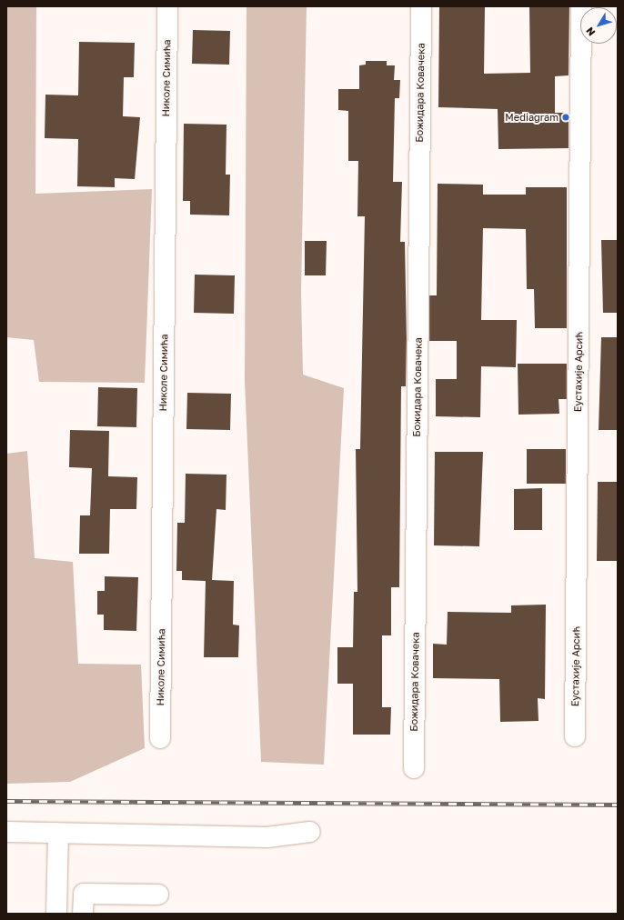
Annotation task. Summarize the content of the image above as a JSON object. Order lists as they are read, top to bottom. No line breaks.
{"streets":{"street":["Николе Симића","Божидара Ковачека","Еустахије Арсић"]},"places":["Mediagram"],"north":"bottom left"}
